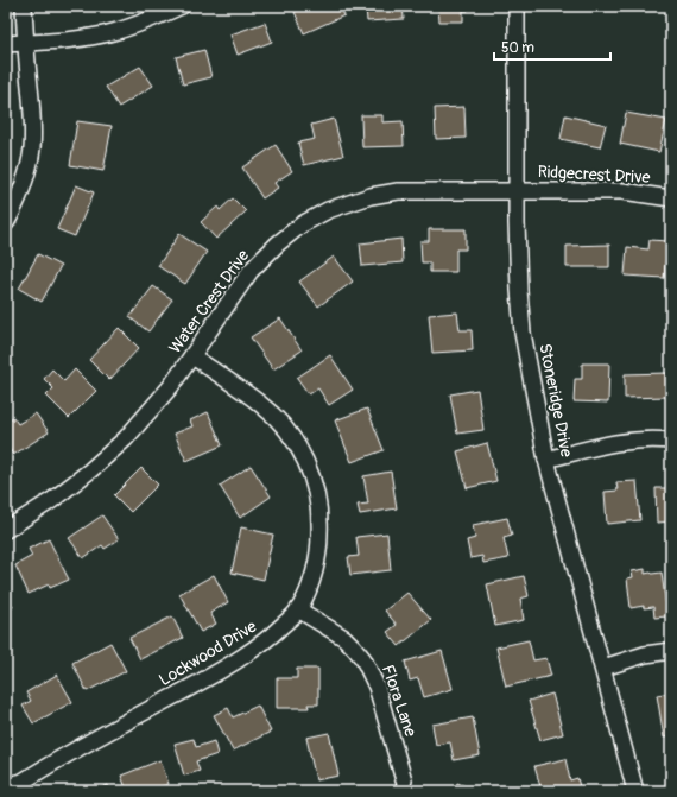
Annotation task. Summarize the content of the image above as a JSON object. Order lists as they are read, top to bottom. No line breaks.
{"streets":{"street":["Ridgecrest Drive","Water Crest Drive","Stoneridge Drive","Lockwood Drive","Flora Lane"]},"crossings":[["Ridgecrest Drive","Water Crest Drive"],["Ridgecrest Drive","Stoneridge Drive"],["Water Crest Drive","Stoneridge Drive"],["Water Crest Drive","Lockwood Drive"],["Lockwood Drive","Flora Lane"]],"scale_bar":"50 m"}
